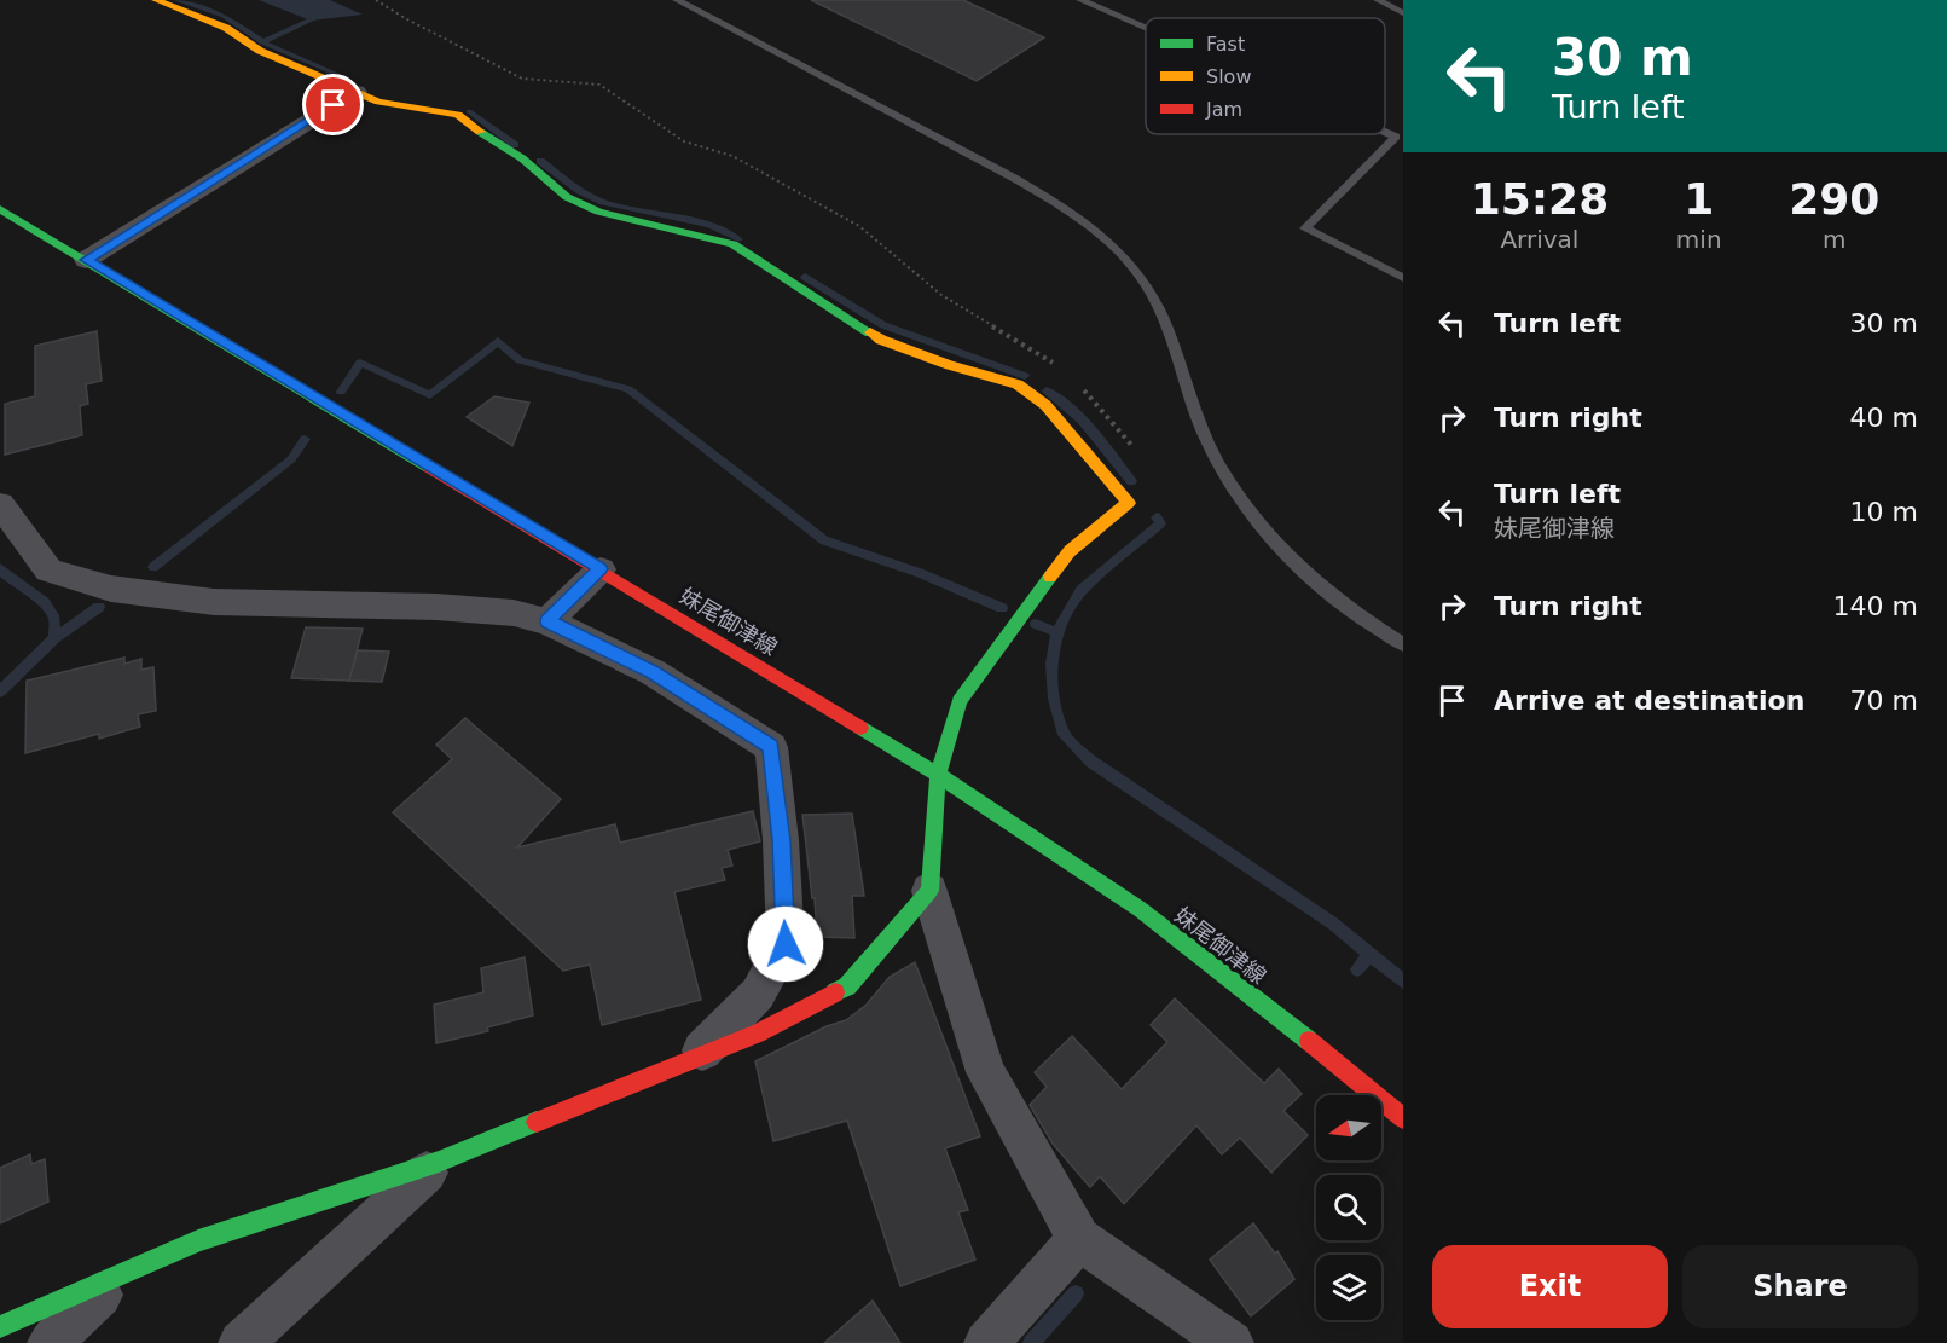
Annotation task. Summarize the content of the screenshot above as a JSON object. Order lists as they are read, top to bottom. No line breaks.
{"streets":{"street":["妹尾御津線"]},"legend":["Fast","Slow","Jam"],"north":"left","page":{"turn":["30 m","Turn left"],"eta":["15:28","Arrival","1","min","290","m"],"list":[{"name":"Turn left","value":"30 m"},{"name":"Turn right","value":"40 m"},{"name":"Turn left","note":"妹尾御津線","value":"10 m"},{"name":"Turn right","value":"140 m"},{"name":"Arrive at destination","value":"70 m"}],"buttons":["Exit","Share"]}}
